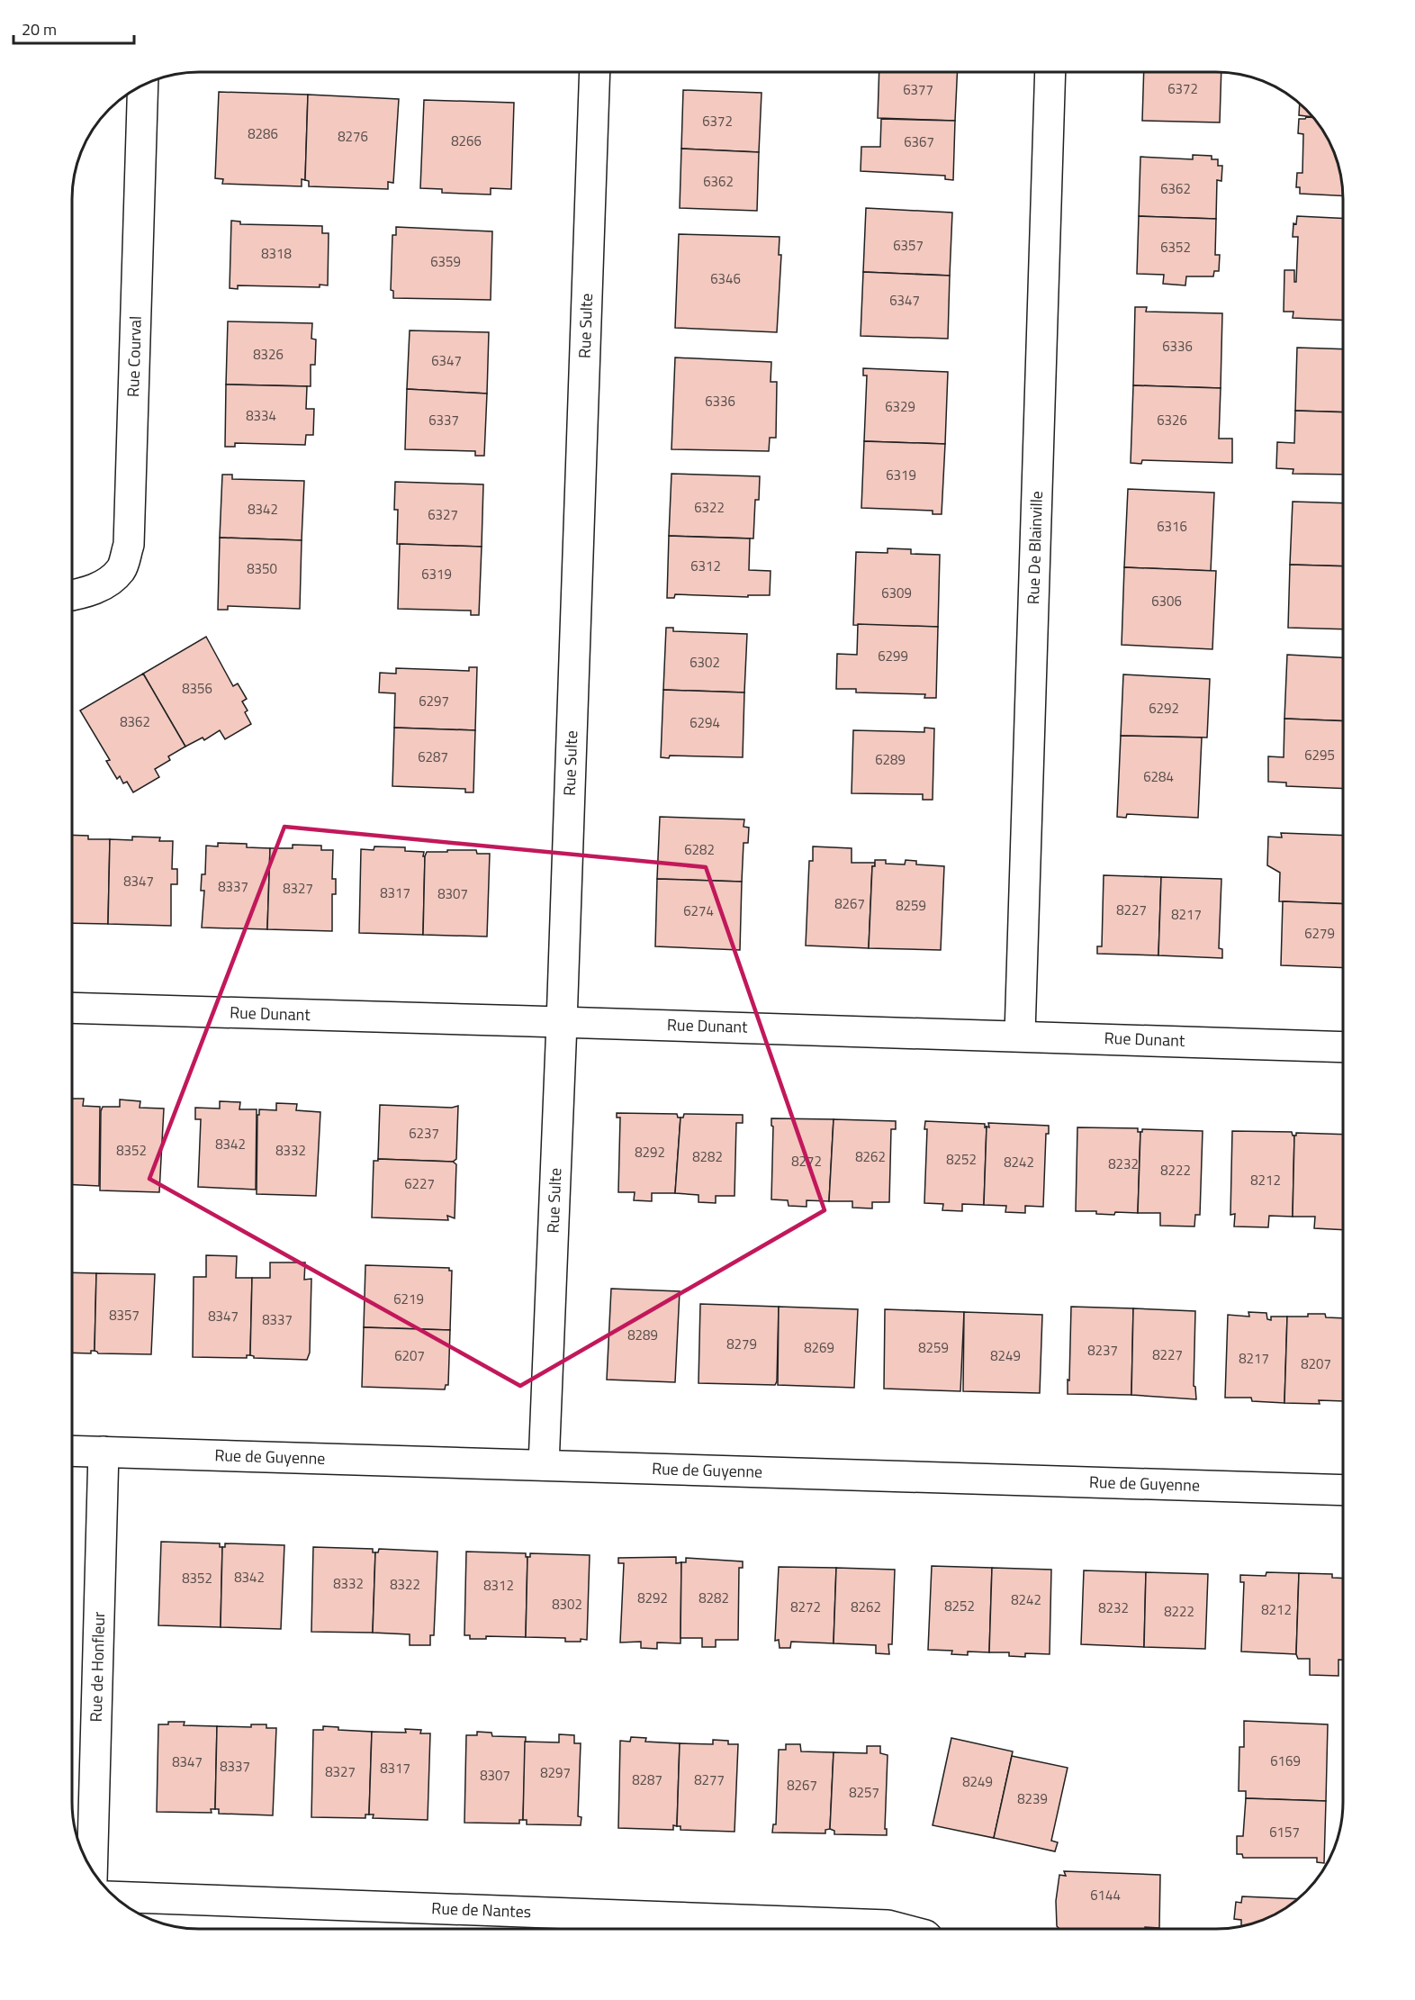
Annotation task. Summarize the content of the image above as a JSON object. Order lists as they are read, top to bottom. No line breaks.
{"streets":{"street":["Rue Sulte","Rue Courval","Rue De Blainville","Rue Dunant","Rue de Guyenne","Rue de Honfleur","Rue de Nantes"]},"crossings":[["Rue Sulte","Rue Dunant"],["Rue Sulte","Rue de Guyenne"],["Rue De Blainville","Rue Dunant"],["Rue de Guyenne","Rue de Honfleur"]],"house_numbers":["6372","6377","6372","8286","8276","8266","6367","6362","6362","6357","6352","8318","6359","6346","6347","6336","8326","6347","6336","6329","8334","6337","6326","6319","6322","8342","6327","6316","6312","8350","6319","6309","6306","6299","6302","8356","6297","6292","8362","6294","6295","6287","6289","6284","6282","8347","8337","8327","8317","8307","8267","8259","8227","6274","8217","6279","6237","8342","8352","8332","8292","8282","8262","8252","8272","8242","8232","8222","8212","6227","6219","8357","8347","8337","8289","8279","8269","8259","8237","8227","6207","8249","8217","8207","8342","8352","8332","8322","8312","8292","8282","8242","8302","8252","8272","8262","8232","8212","8222","6169","8347","8337","8317","8327","8297","8307","8287","8277","8249","8267","8257","8239","6157","6144"],"scale_bar":"20 m"}
